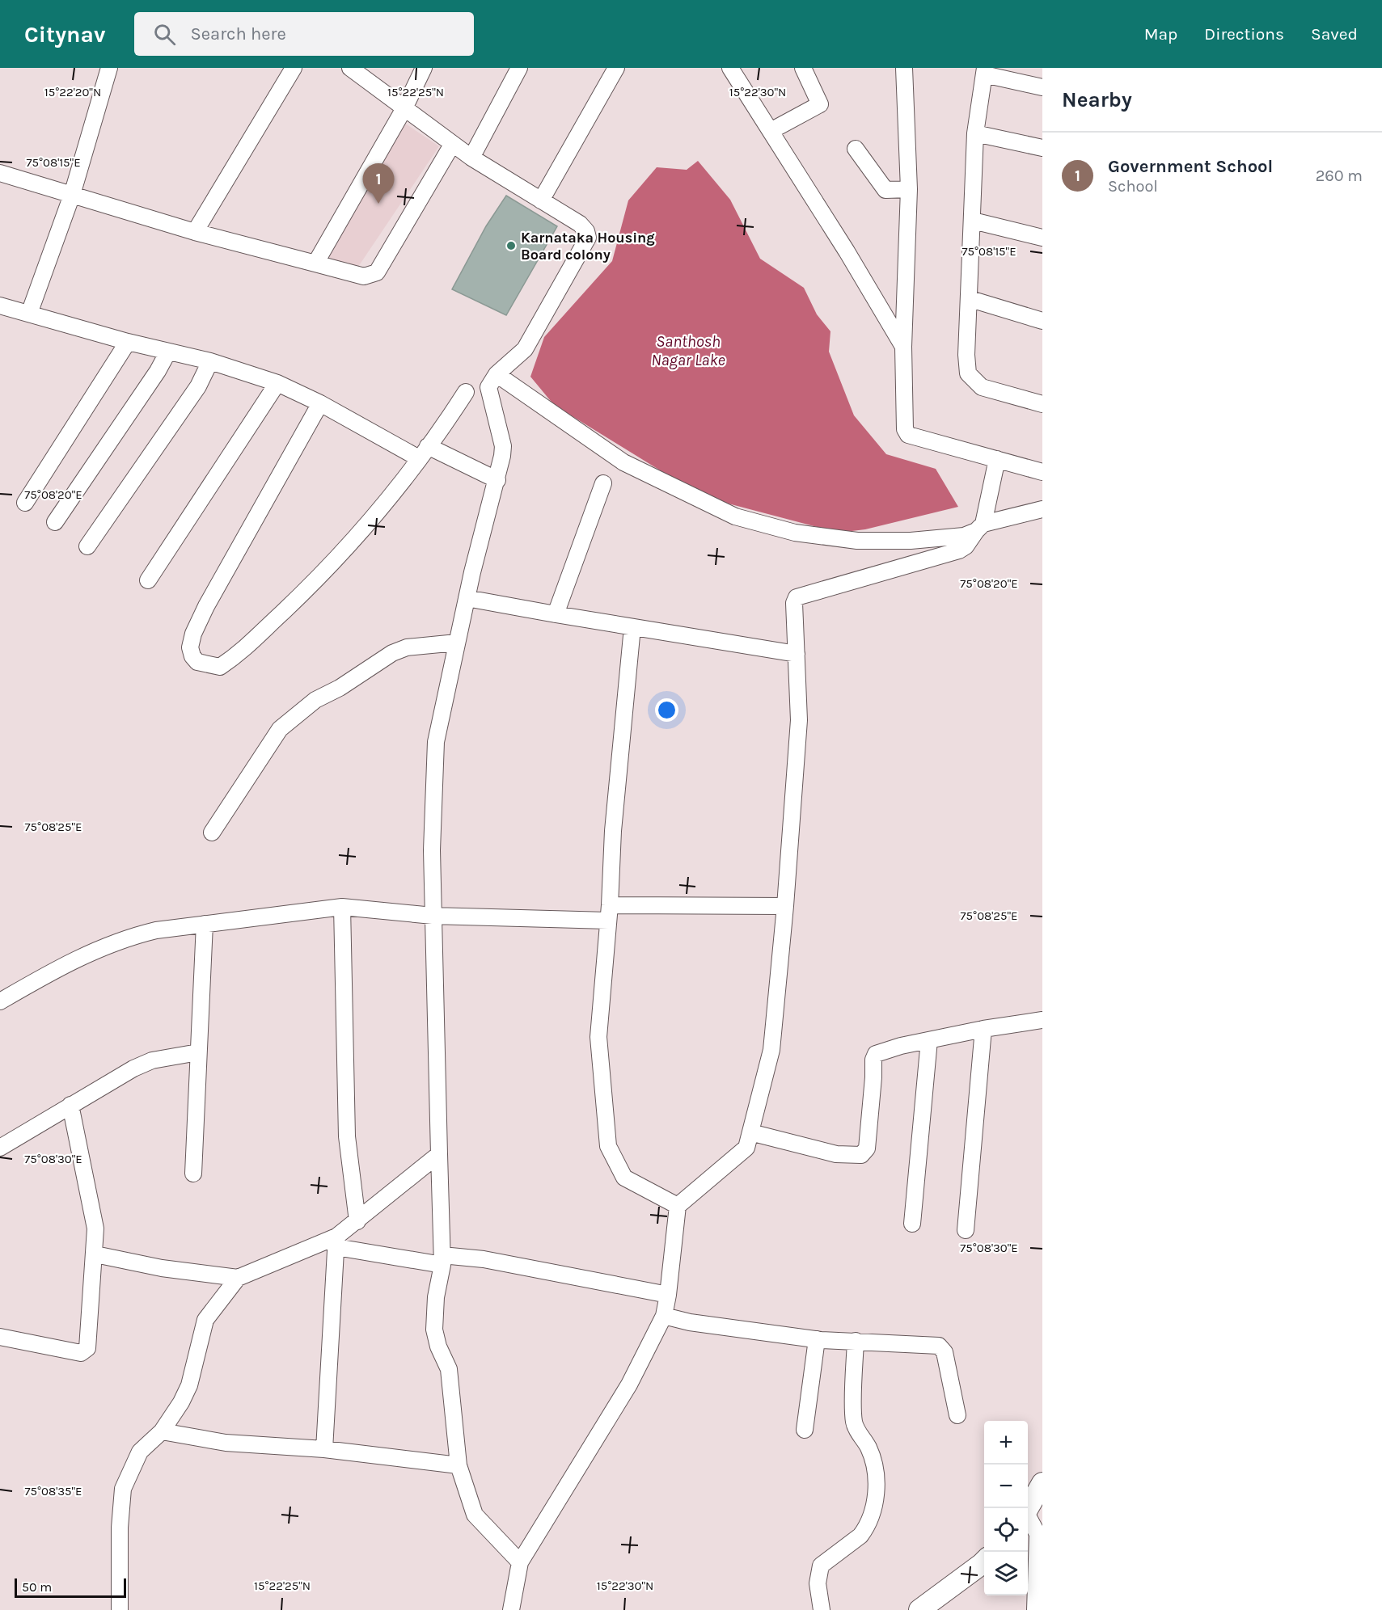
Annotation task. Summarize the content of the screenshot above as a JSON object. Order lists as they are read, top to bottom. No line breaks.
{"water":["Santhosh Nagar Lake"],"places":["Karnataka Housing Board colony"],"scale_bar":"50 m","page":{"header":"Citynav","search":"Search here","nav":["Map","Directions","Saved"],"heading":"Nearby","list":[{"mark":"1","name":"Government School","note":"School","value":"260 m"}],"pins":"1","map_buttons":["+","−"],"scale":"50 m"},"coordinates":["15°22'20\"N","15°22'25\"N","15°22'30\"N","75°08'15\"E","75°08'20\"E","75°08'25\"E","75°08'30\"E","75°08'35\"E"]}
